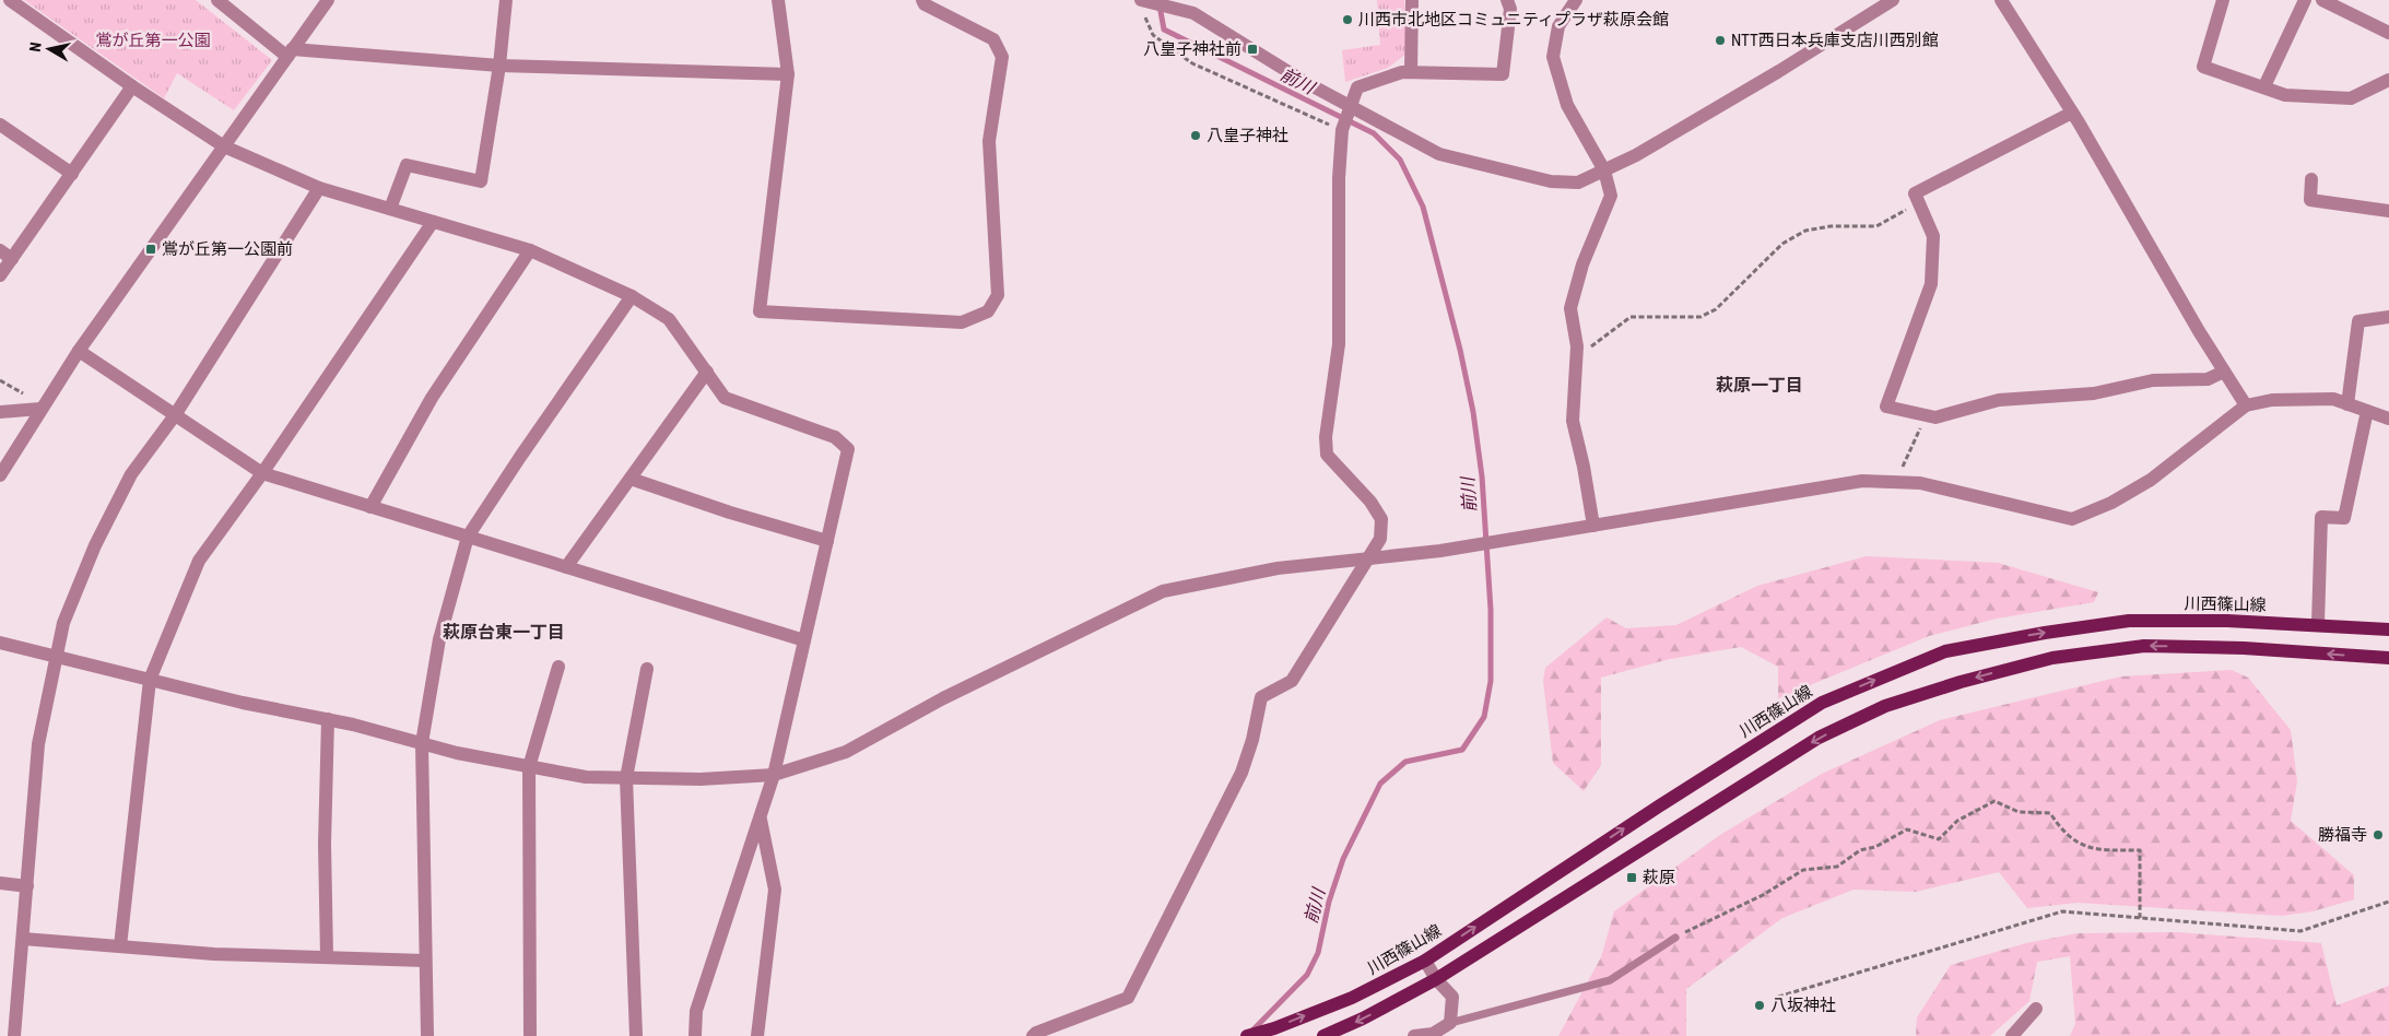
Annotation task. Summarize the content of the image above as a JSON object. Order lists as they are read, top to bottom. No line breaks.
{"streets":{"main road":["川西篠山線"]},"districts":["萩原一丁目","萩原台東一丁目"],"water":["前川"],"parks":["鴬が丘第一公園"],"places":{"other":["川西市北地区コミュニティプラザ萩原会館","NTT西日本兵庫支店川西別館","八皇子神社","勝福寺","八坂神社"],"transit":["八皇子神社前","鴬が丘第一公園前","萩原"]},"north":"left"}
